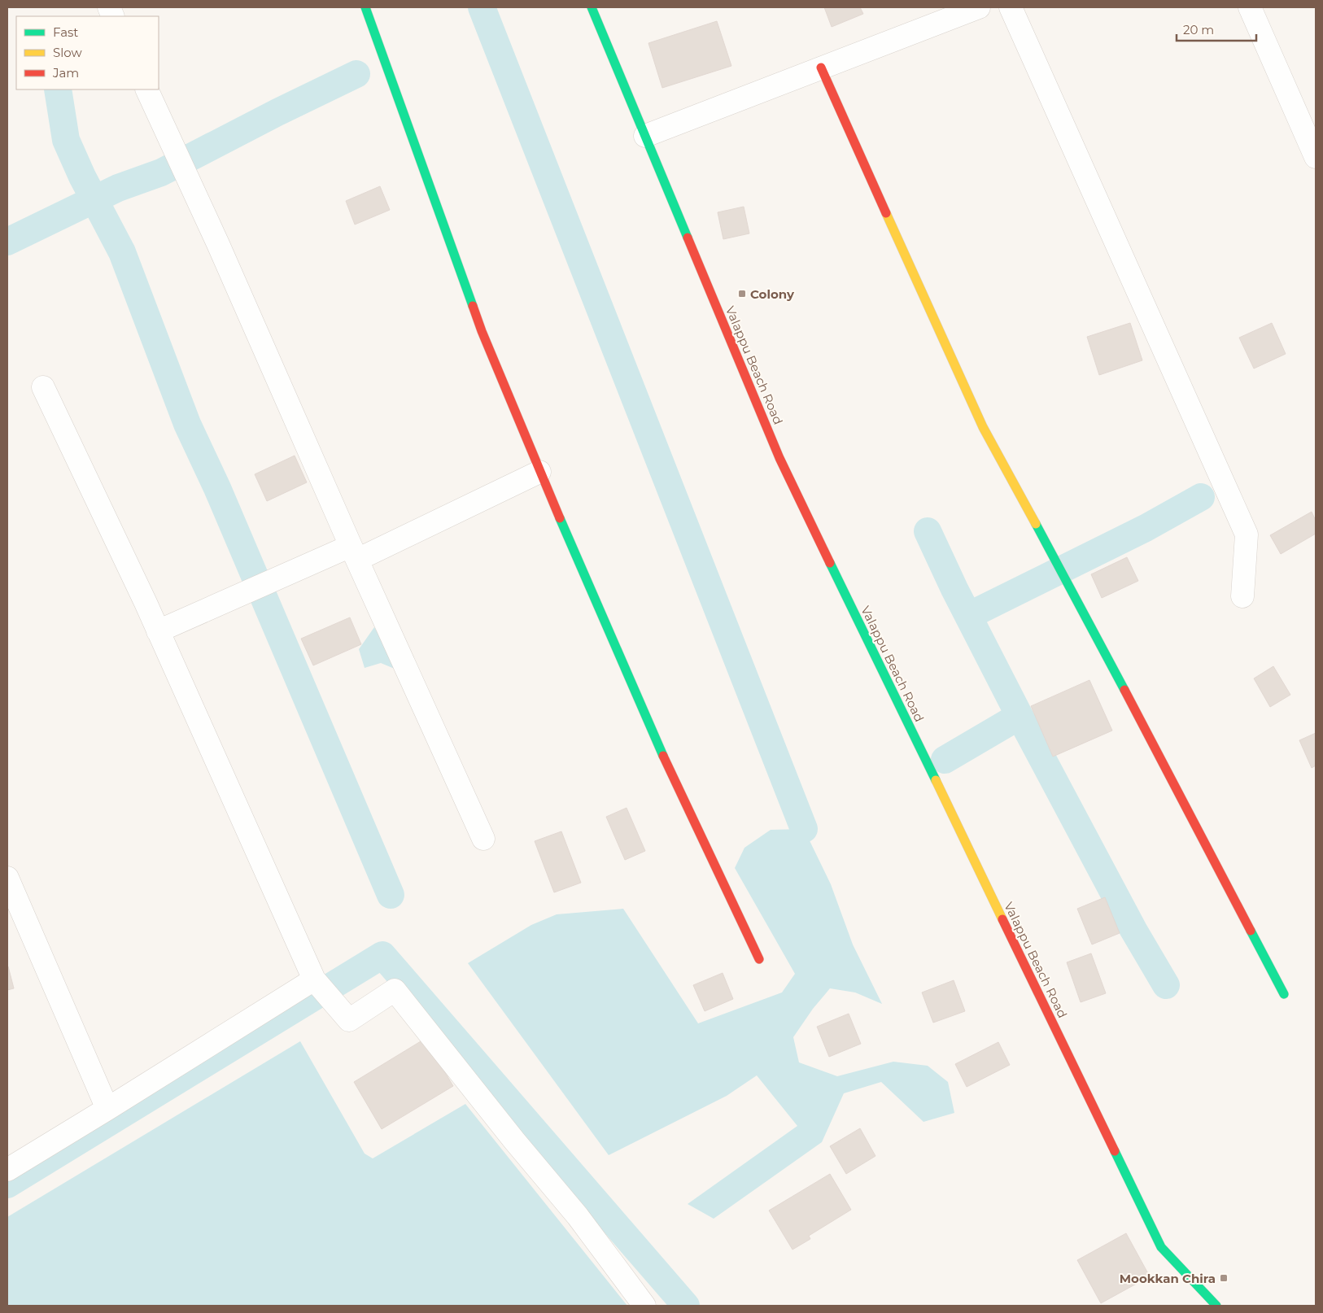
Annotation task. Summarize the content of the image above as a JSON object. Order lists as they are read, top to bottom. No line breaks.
{"streets":{"street":["Valappu Beach Road"]},"places":{"transit":["Colony","Mookkan Chira"]},"legend":["Fast","Slow","Jam"],"scale_bar":"20 m"}
